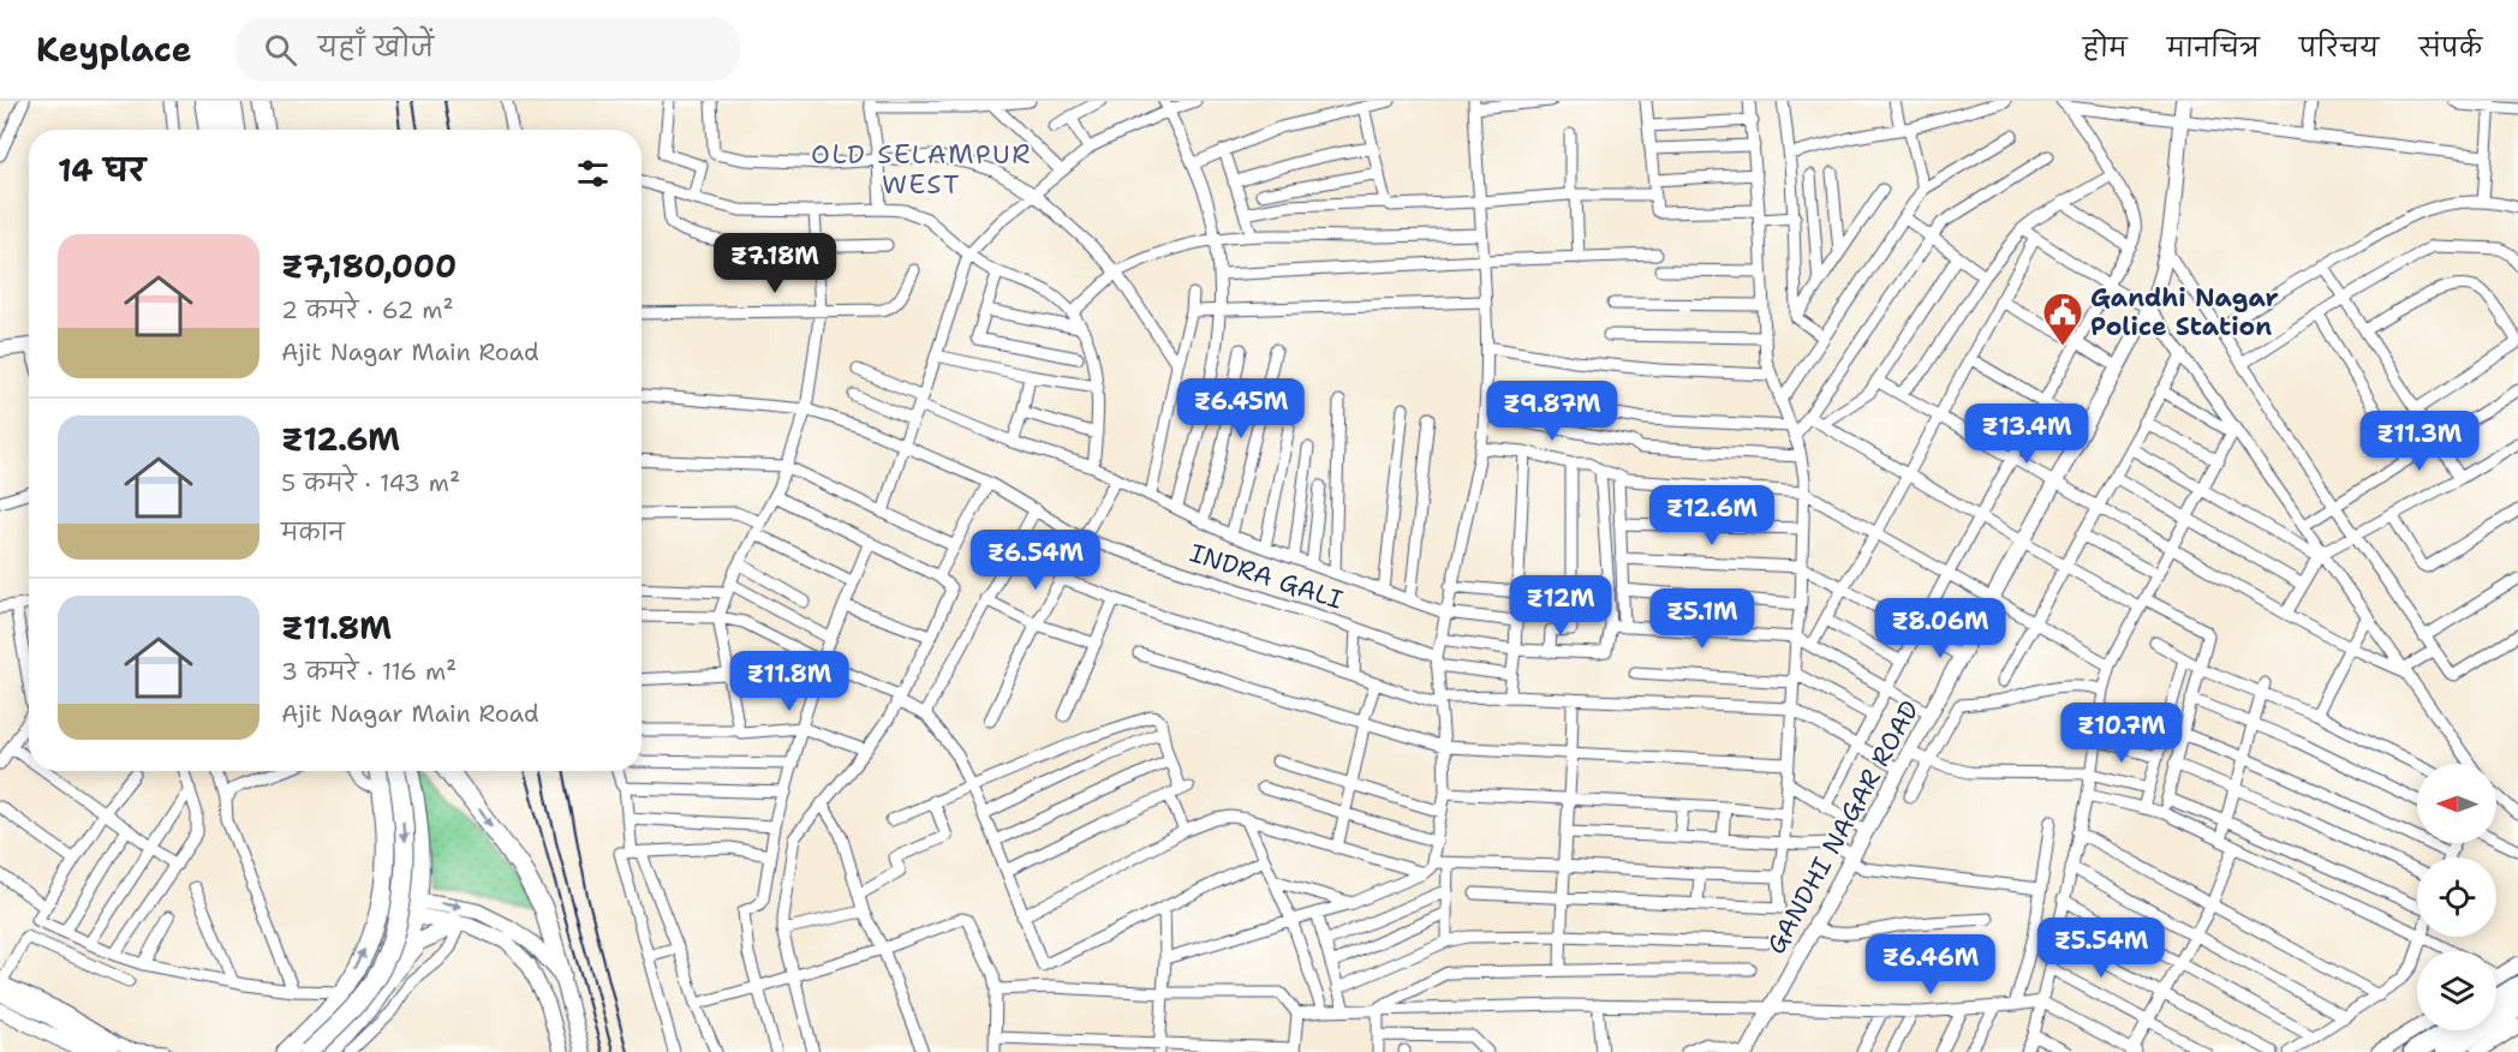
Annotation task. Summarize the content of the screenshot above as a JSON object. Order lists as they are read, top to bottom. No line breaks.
{"streets":{"street":["INDRA GALI","GANDHI NAGAR ROAD"]},"districts":["OLD SELAMPUR WEST"],"places":{"public building":["Gandhi Nagar Police Station"]},"north":"left","page":{"header":"Keyplace","search":"यहाँ खोजें","nav":["होम","मानचित्र","परिचय","संपर्क"],"heading":"14 घर","list":[{"name":"₹7,180,000","note":"2 कमरे · 62 m² · Ajit Nagar Main Road"},{"name":"₹12.6M","note":"5 कमरे · 143 m² · मकान"},{"name":"₹11.8M","note":"3 कमरे · 116 m² · Ajit Nagar Main Road"}],"price":["₹7.18M","₹6.45M","₹9.87M","₹13.4M","₹11.3M","₹12.6M","₹6.54M","₹12M","₹5.1M","₹8.06M","₹11.8M","₹10.7M","₹5.54M","₹6.46M"]}}
